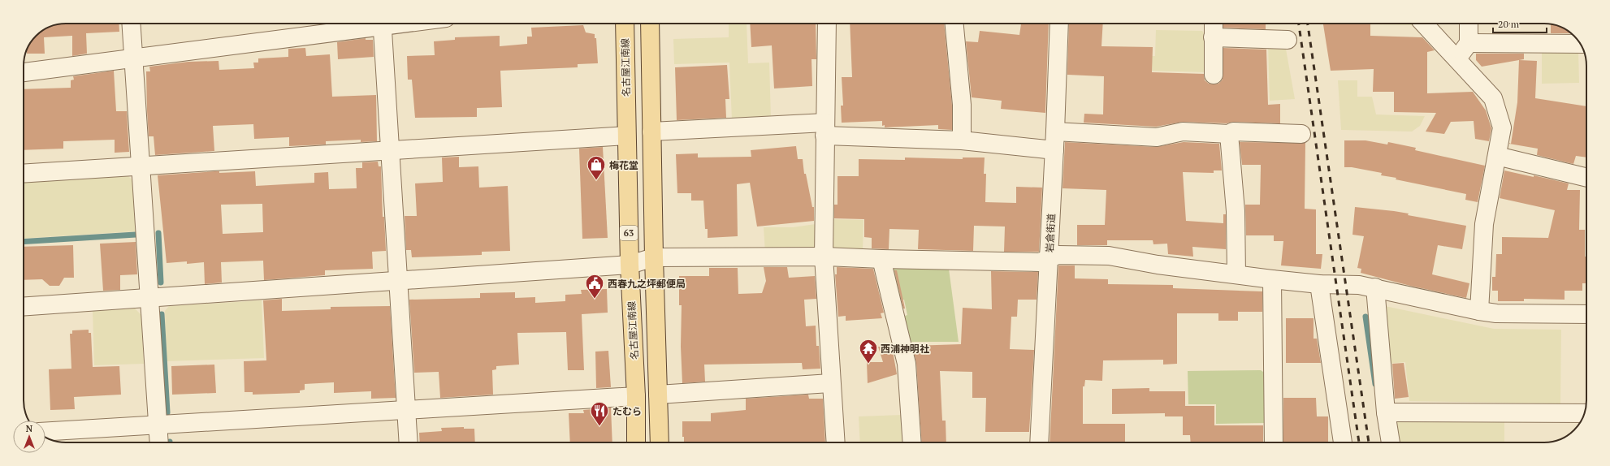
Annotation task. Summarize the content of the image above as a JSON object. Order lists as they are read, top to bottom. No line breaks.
{"streets":{"main road":["名古屋江南線","63"],"street":["岩倉街道"]},"places":{"shop":["梅花堂"],"public building":["西春九之坪郵便局"],"temple":["西浦神明社"],"restaurant":["たむら"]},"scale_bar":"20 m","north":"top"}
